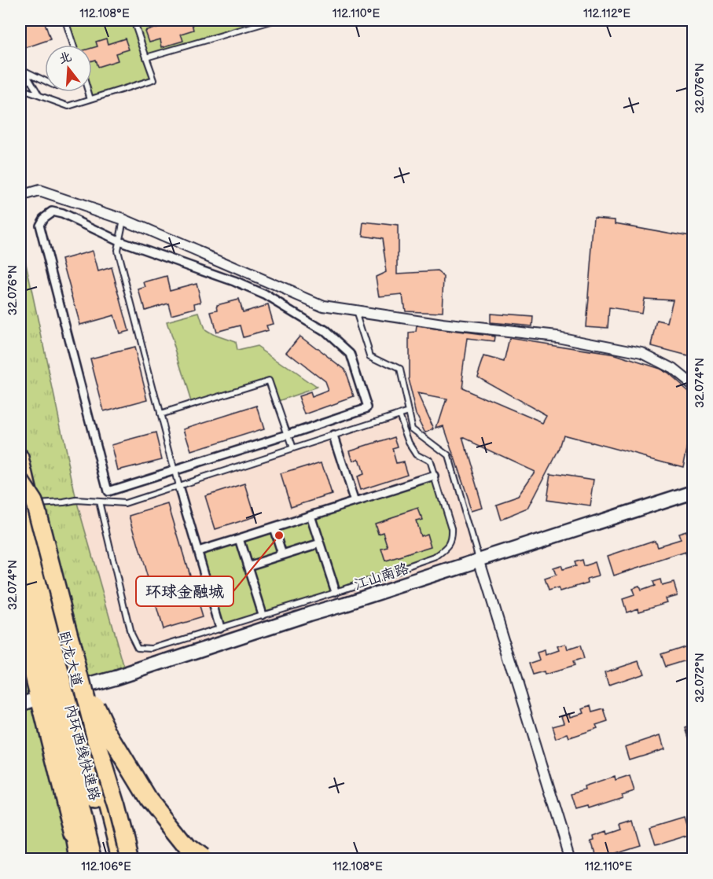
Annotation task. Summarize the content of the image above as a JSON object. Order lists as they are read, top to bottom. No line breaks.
{"streets":{"highway":["卧龙大道","内环西线快速路"],"street":["江山南路"]},"crossings":[["江山南路","卧龙大道"],["卧龙大道","内环西线快速路"]],"places":["环球金融城"],"north":"top","coordinates":["112.108°E","112.110°E","112.112°E","32.076°N","32.074°N","32.072°N","112.106°E"]}
